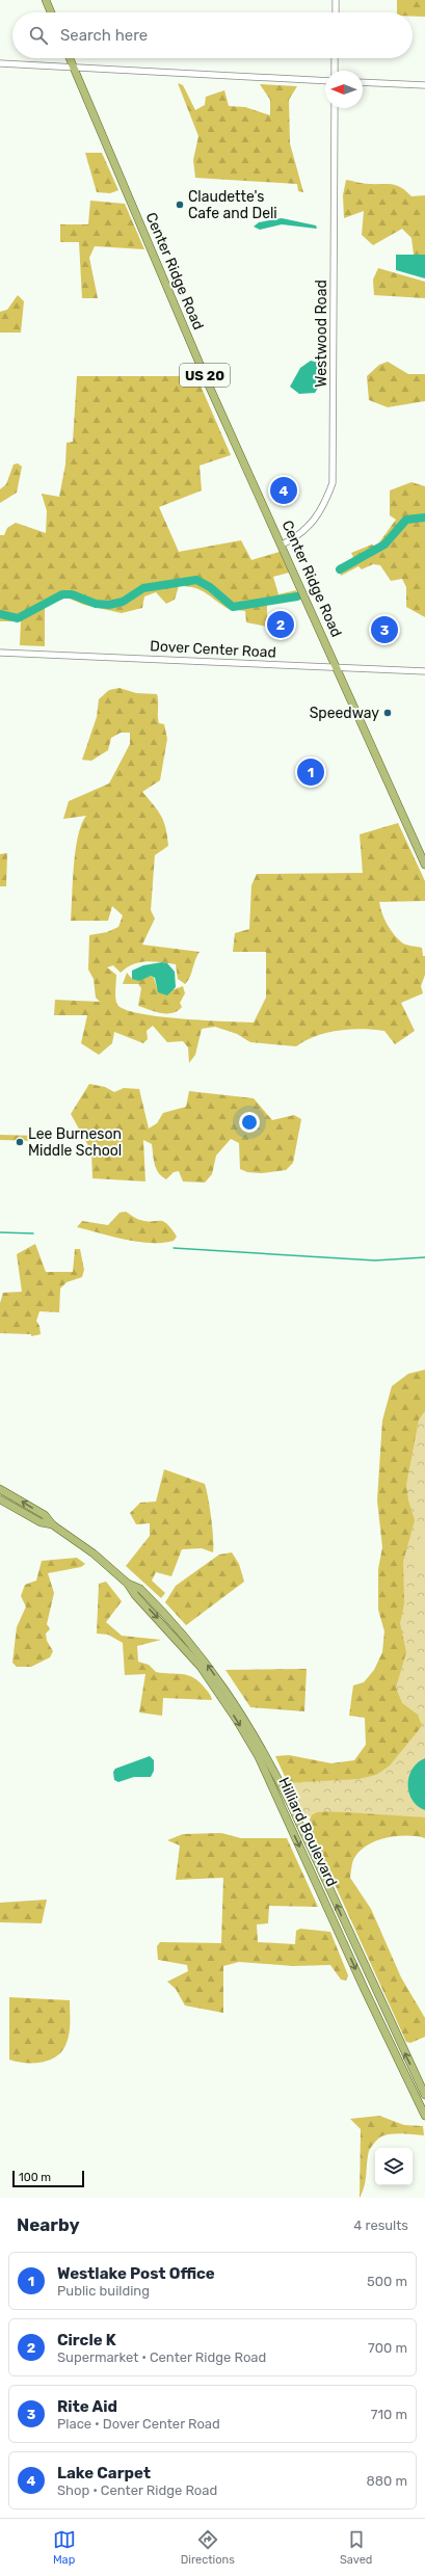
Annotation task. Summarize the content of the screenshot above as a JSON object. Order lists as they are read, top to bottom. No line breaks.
{"streets":{"main road":["Center Ridge Road","US 20","Hilliard Boulevard"],"street":["Westwood Road","Dover Center Road"]},"crossings":[["Center Ridge Road","Westwood Road"],["Center Ridge Road","Dover Center Road"]],"places":["Claudette's Cafe and Deli","Speedway","Lee Burneson Middle School"],"scale_bar":"100 m","north":"left","page":{"search":"Search here","pins":["4","2","3","1"],"scale":"100 m","heading":["Nearby","4 results"],"list":[{"mark":"1","name":"Westlake Post Office","note":"Public building","value":"500 m"},{"mark":"2","name":"Circle K","note":"Supermarket · Center Ridge Road","value":"700 m"},{"mark":"3","name":"Rite Aid","note":"Place · Dover Center Road","value":"710 m"},{"mark":"4","name":"Lake Carpet","note":"Shop · Center Ridge Road","value":"880 m"}],"nav":["Map","Directions","Saved"]}}
